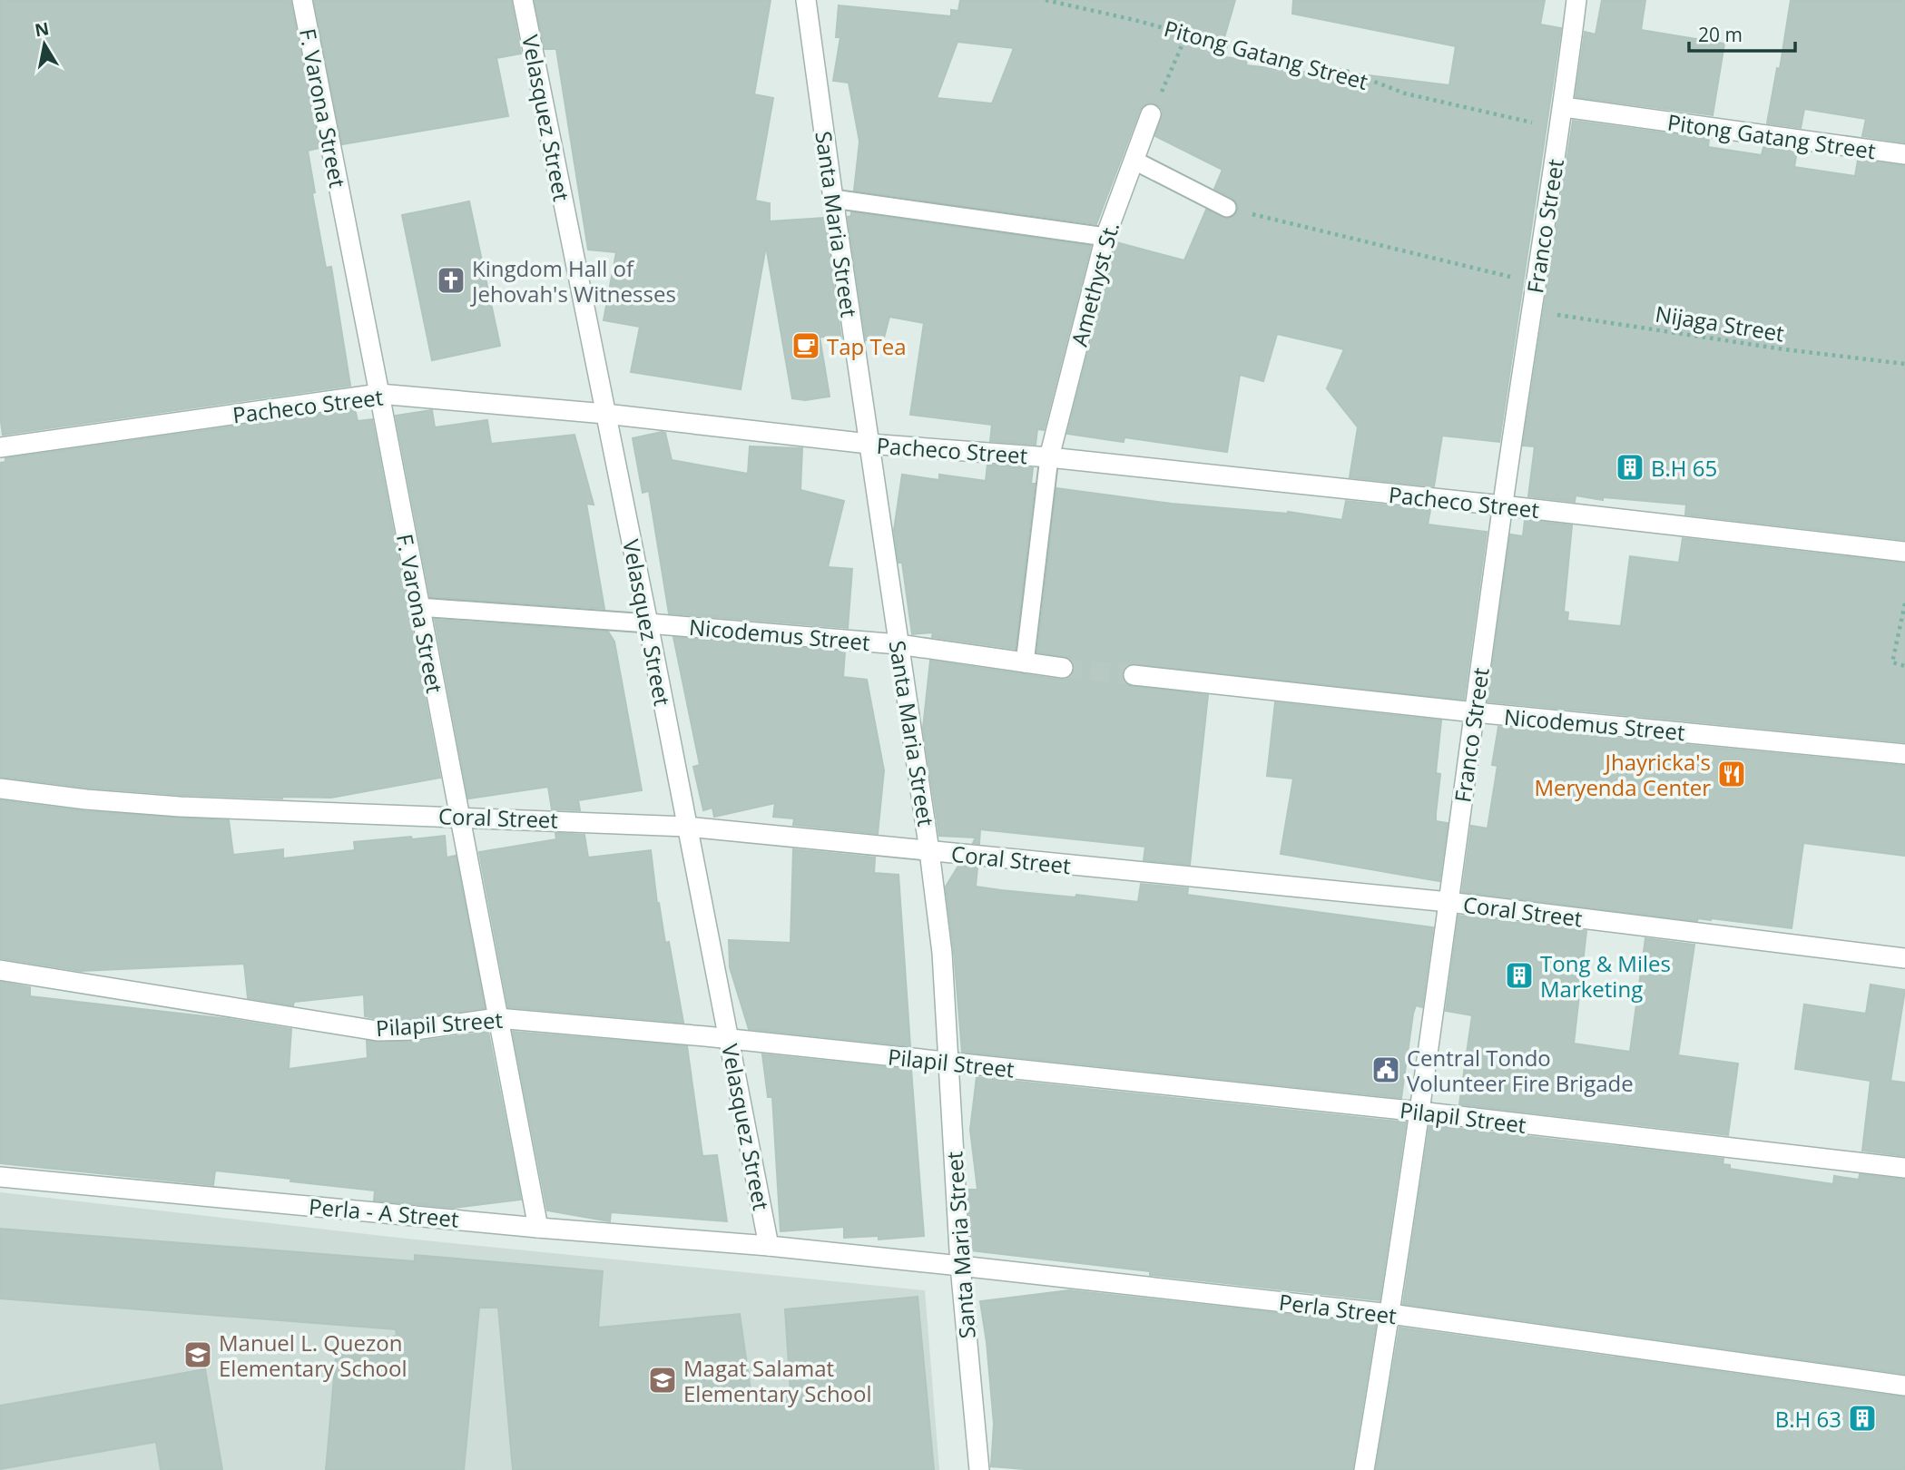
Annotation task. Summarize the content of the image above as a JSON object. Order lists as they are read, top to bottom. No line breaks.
{"streets":{"street":["Pitong Gatang Street","F. Varona Street","Velasquez Street","Santa Maria Street","Franco Street","Amethyst St.","Pacheco Street","Nicodemus Street","Coral Street","Pilapil Street","Perla - A Street","Perla Street"],"path":["Nijaga Street"]},"crossings":[["Pitong Gatang Street","Franco Street"],["F. Varona Street","Pacheco Street"],["F. Varona Street","Nicodemus Street"],["F. Varona Street","Coral Street"],["F. Varona Street","Pilapil Street"],["F. Varona Street","Perla - A Street"],["Velasquez Street","Pacheco Street"],["Velasquez Street","Nicodemus Street"],["Velasquez Street","Coral Street"],["Velasquez Street","Pilapil Street"],["Velasquez Street","Perla - A Street"],["Velasquez Street","Perla Street"],["Santa Maria Street","Pacheco Street"],["Santa Maria Street","Nicodemus Street"],["Santa Maria Street","Coral Street"],["Santa Maria Street","Pilapil Street"],["Santa Maria Street","Perla Street"],["Franco Street","Nijaga Street"],["Franco Street","Pacheco Street"],["Franco Street","Nicodemus Street"],["Franco Street","Coral Street"],["Franco Street","Pilapil Street"],["Franco Street","Perla Street"],["Amethyst St.","Pacheco Street"],["Perla - A Street","Perla Street"]],"places":{"church":["Kingdom Hall of Jehovah's Witnesses"],"cafe":["Tap Tea"],"building":["B.H 65","Tong & Miles Marketing","B.H 63"],"restaurant":["Jhayricka's Meryenda Center"],"public building":["Central Tondo Volunteer Fire Brigade"],"school or university":["Manuel L. Quezon Elementary School","Magat Salamat Elementary School"]},"scale_bar":"20 m","north":"top"}
